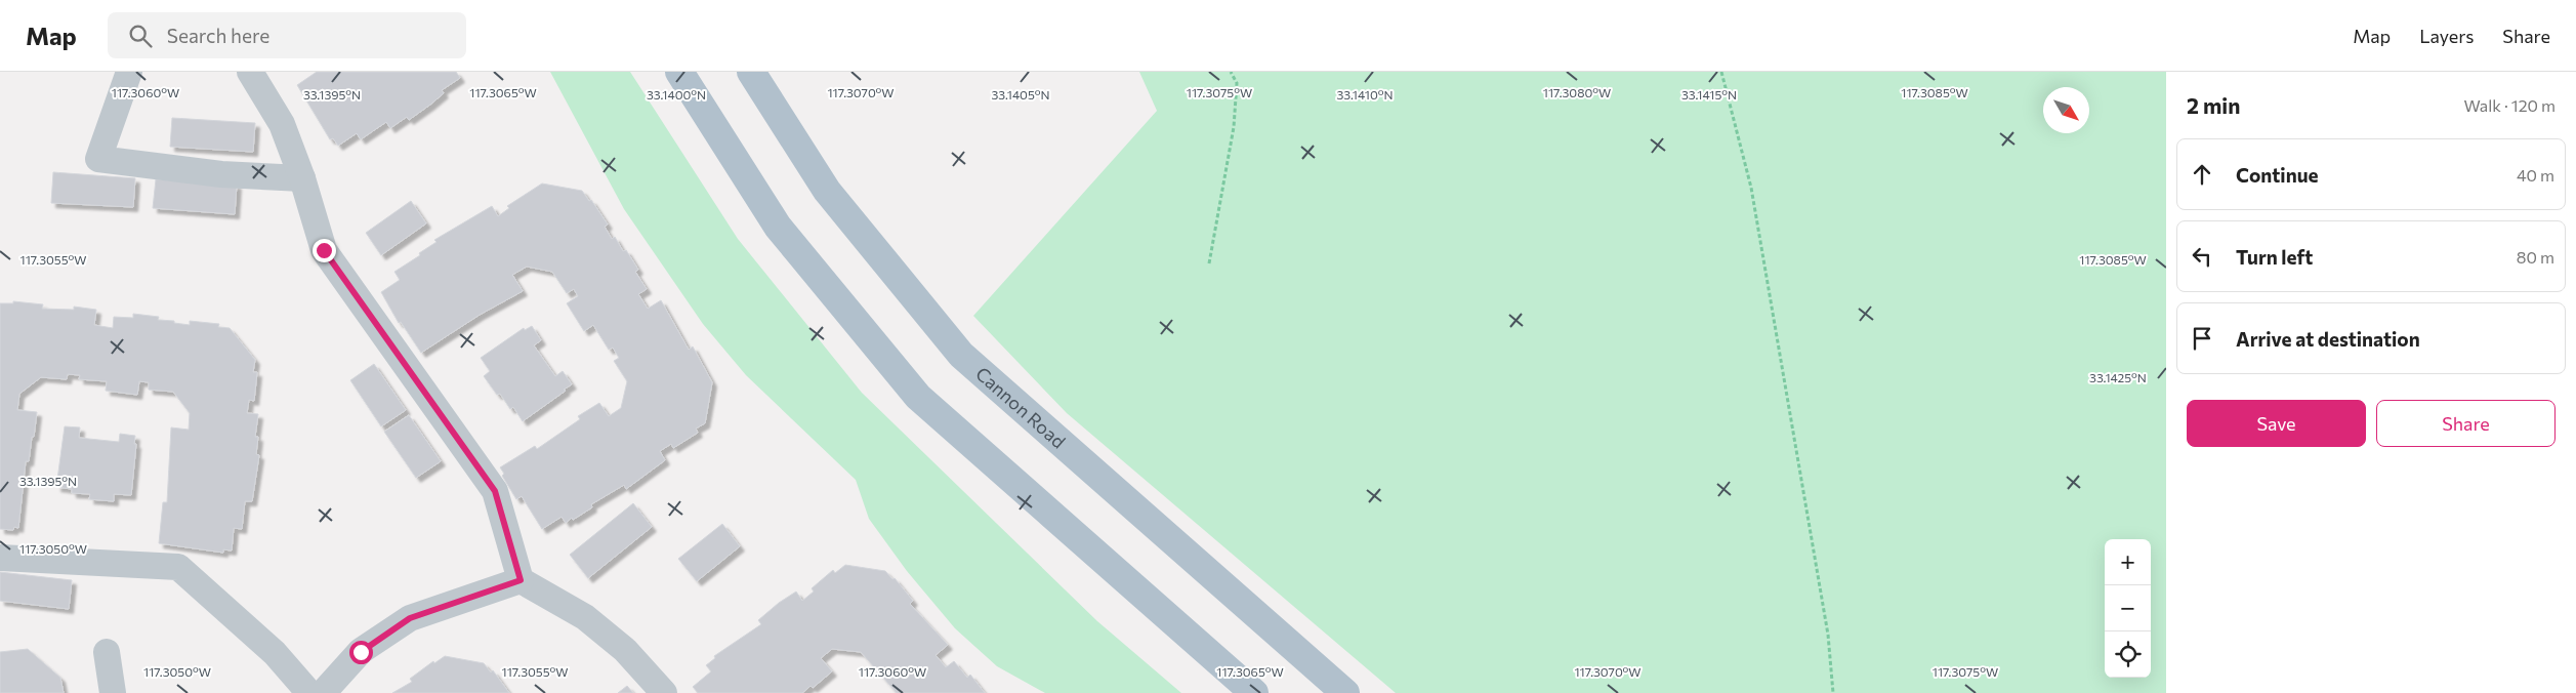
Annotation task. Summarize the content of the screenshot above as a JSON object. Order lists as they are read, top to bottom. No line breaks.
{"streets":{"main road":["Cannon Road"]},"north":"bottom right","page":{"header":"Map","search":"Search here","nav":["Map","Layers","Share"],"heading":["2 min","Walk · 120 m"],"list":[["Continue","40 m"],["Turn left","80 m"],"Arrive at destination"],"buttons":["Save","Share"],"map_buttons":["+","−"]},"coordinates":["117.3060°W","117.3065°W","117.3070°W","117.3075°W","117.3080°W","117.3085°W","33.1395°N","33.1400°N","33.1405°N","33.1410°N","33.1415°N","117.3055°W","33.1425°N","117.3050°W"]}
